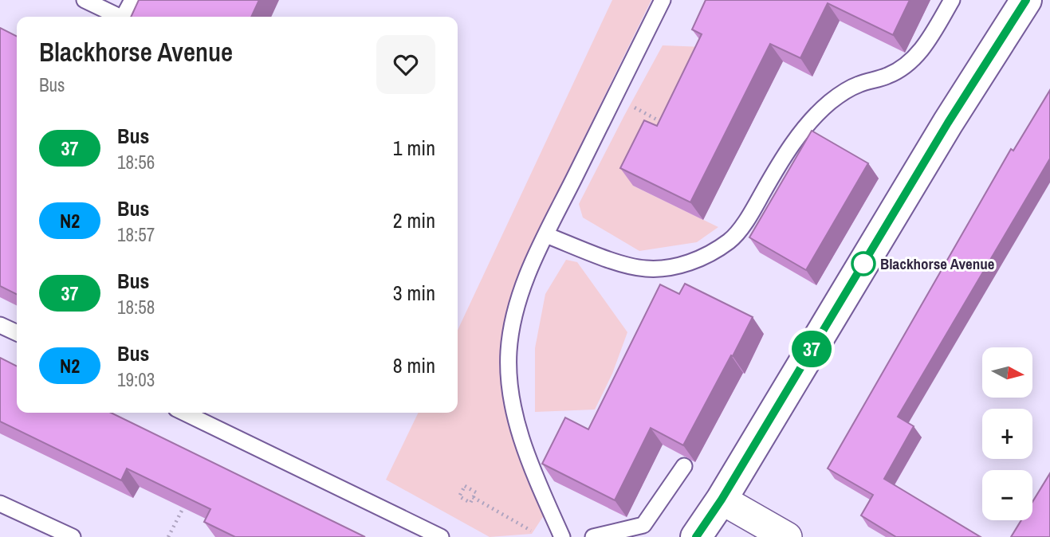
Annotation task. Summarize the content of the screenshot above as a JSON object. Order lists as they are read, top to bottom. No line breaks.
{"places":["Blackhorse Avenue"],"lines":["bus line 37"],"north":"right","page":{"on_map":"37","heading":["Blackhorse Avenue","Bus"],"list":[{"mark":"37","name":"Bus","note":"18:56","value":"1 min"},{"mark":"N2","name":"Bus","note":"18:57","value":"2 min"},{"mark":"37","name":"Bus","note":"18:58","value":"3 min"},{"mark":"N2","name":"Bus","note":"19:03","value":"8 min"}],"map_buttons":["+","−"]}}
